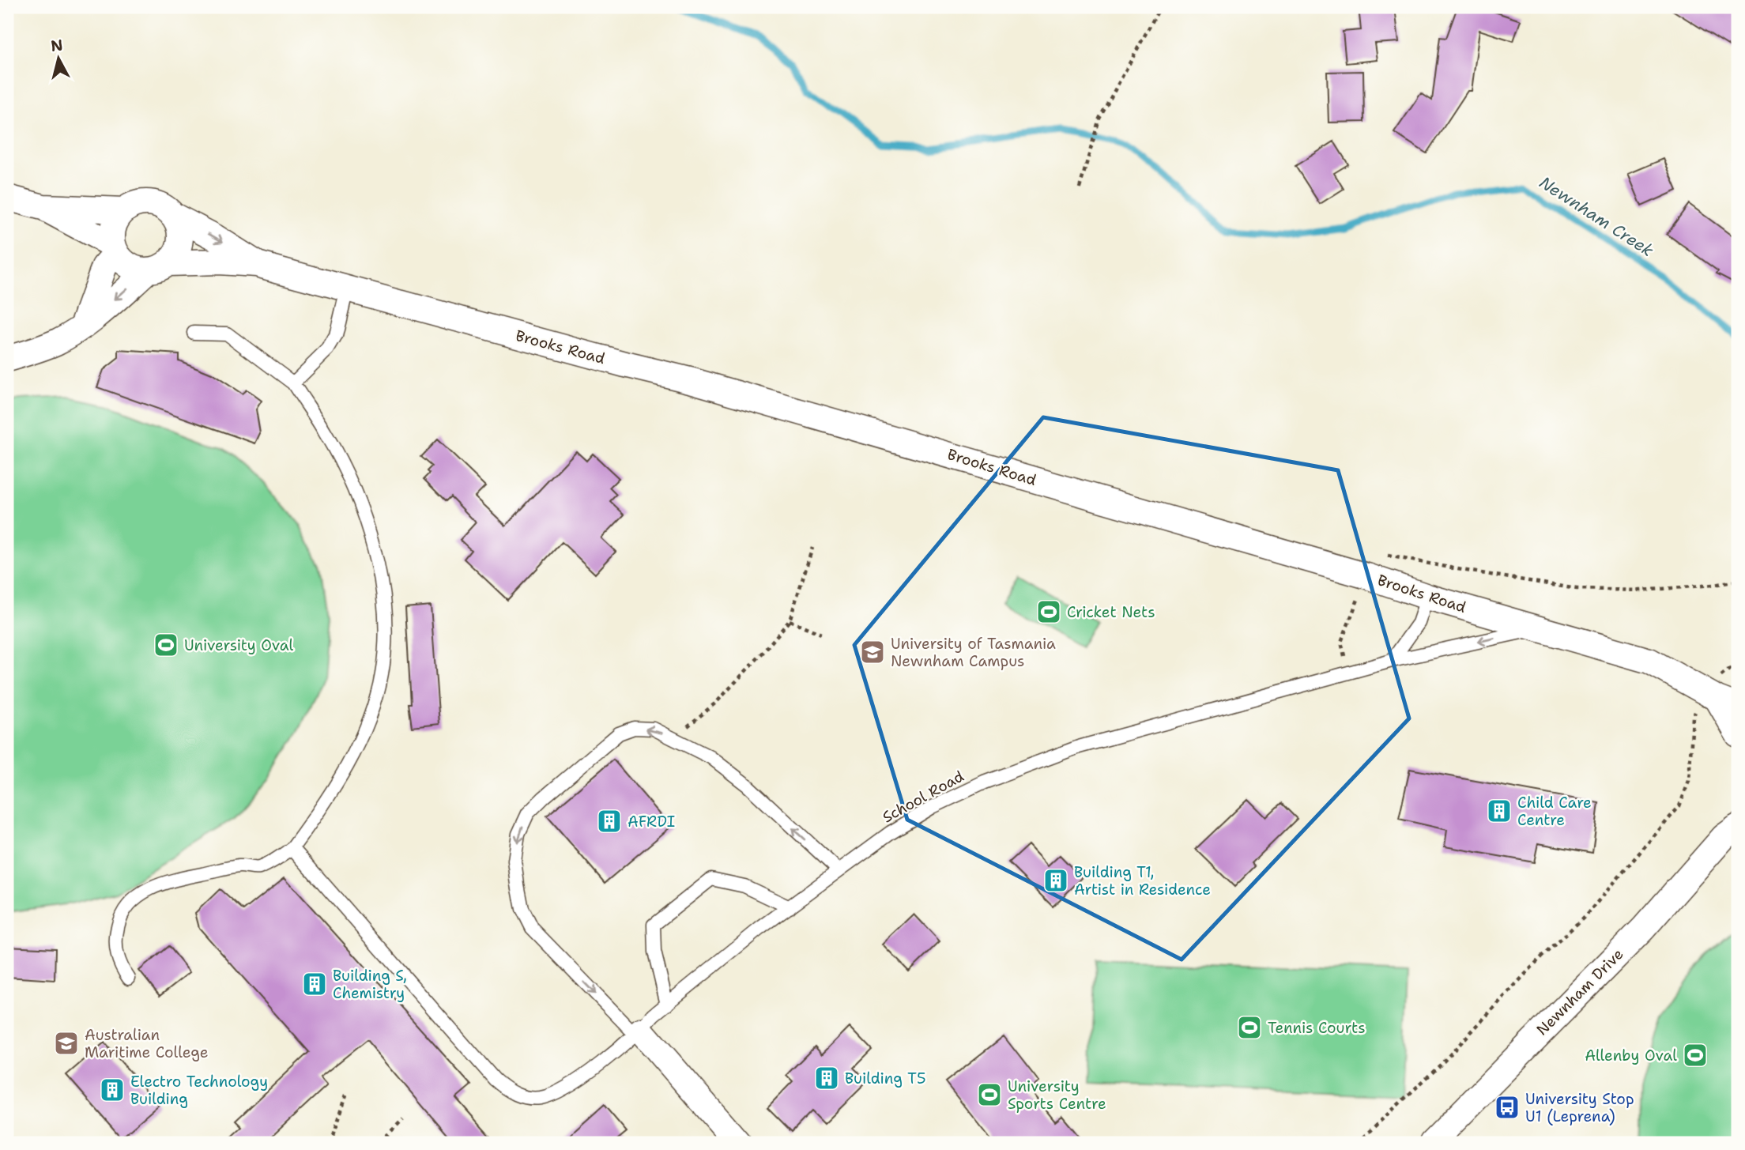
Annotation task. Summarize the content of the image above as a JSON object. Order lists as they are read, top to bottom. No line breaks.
{"streets":{"street":["Brooks Road","Newnham Drive"],"lane":["School Road"]},"crossings":[["Brooks Road","School Road"]],"water":["Newnham Creek"],"places":{"sports":["Cricket Nets","University Oval","Tennis Courts","Allenby Oval","University Sports Centre"],"school or university":["University of Tasmania Newnham Campus","Australian Maritime College"],"building":["Child Care Centre","AFRDI","Building T1, Artist in Residence","Building S, Chemistry","Building T5","Electro Technology Building"],"bus stop":["University Stop U1 (Leprena)"]},"north":"top"}
